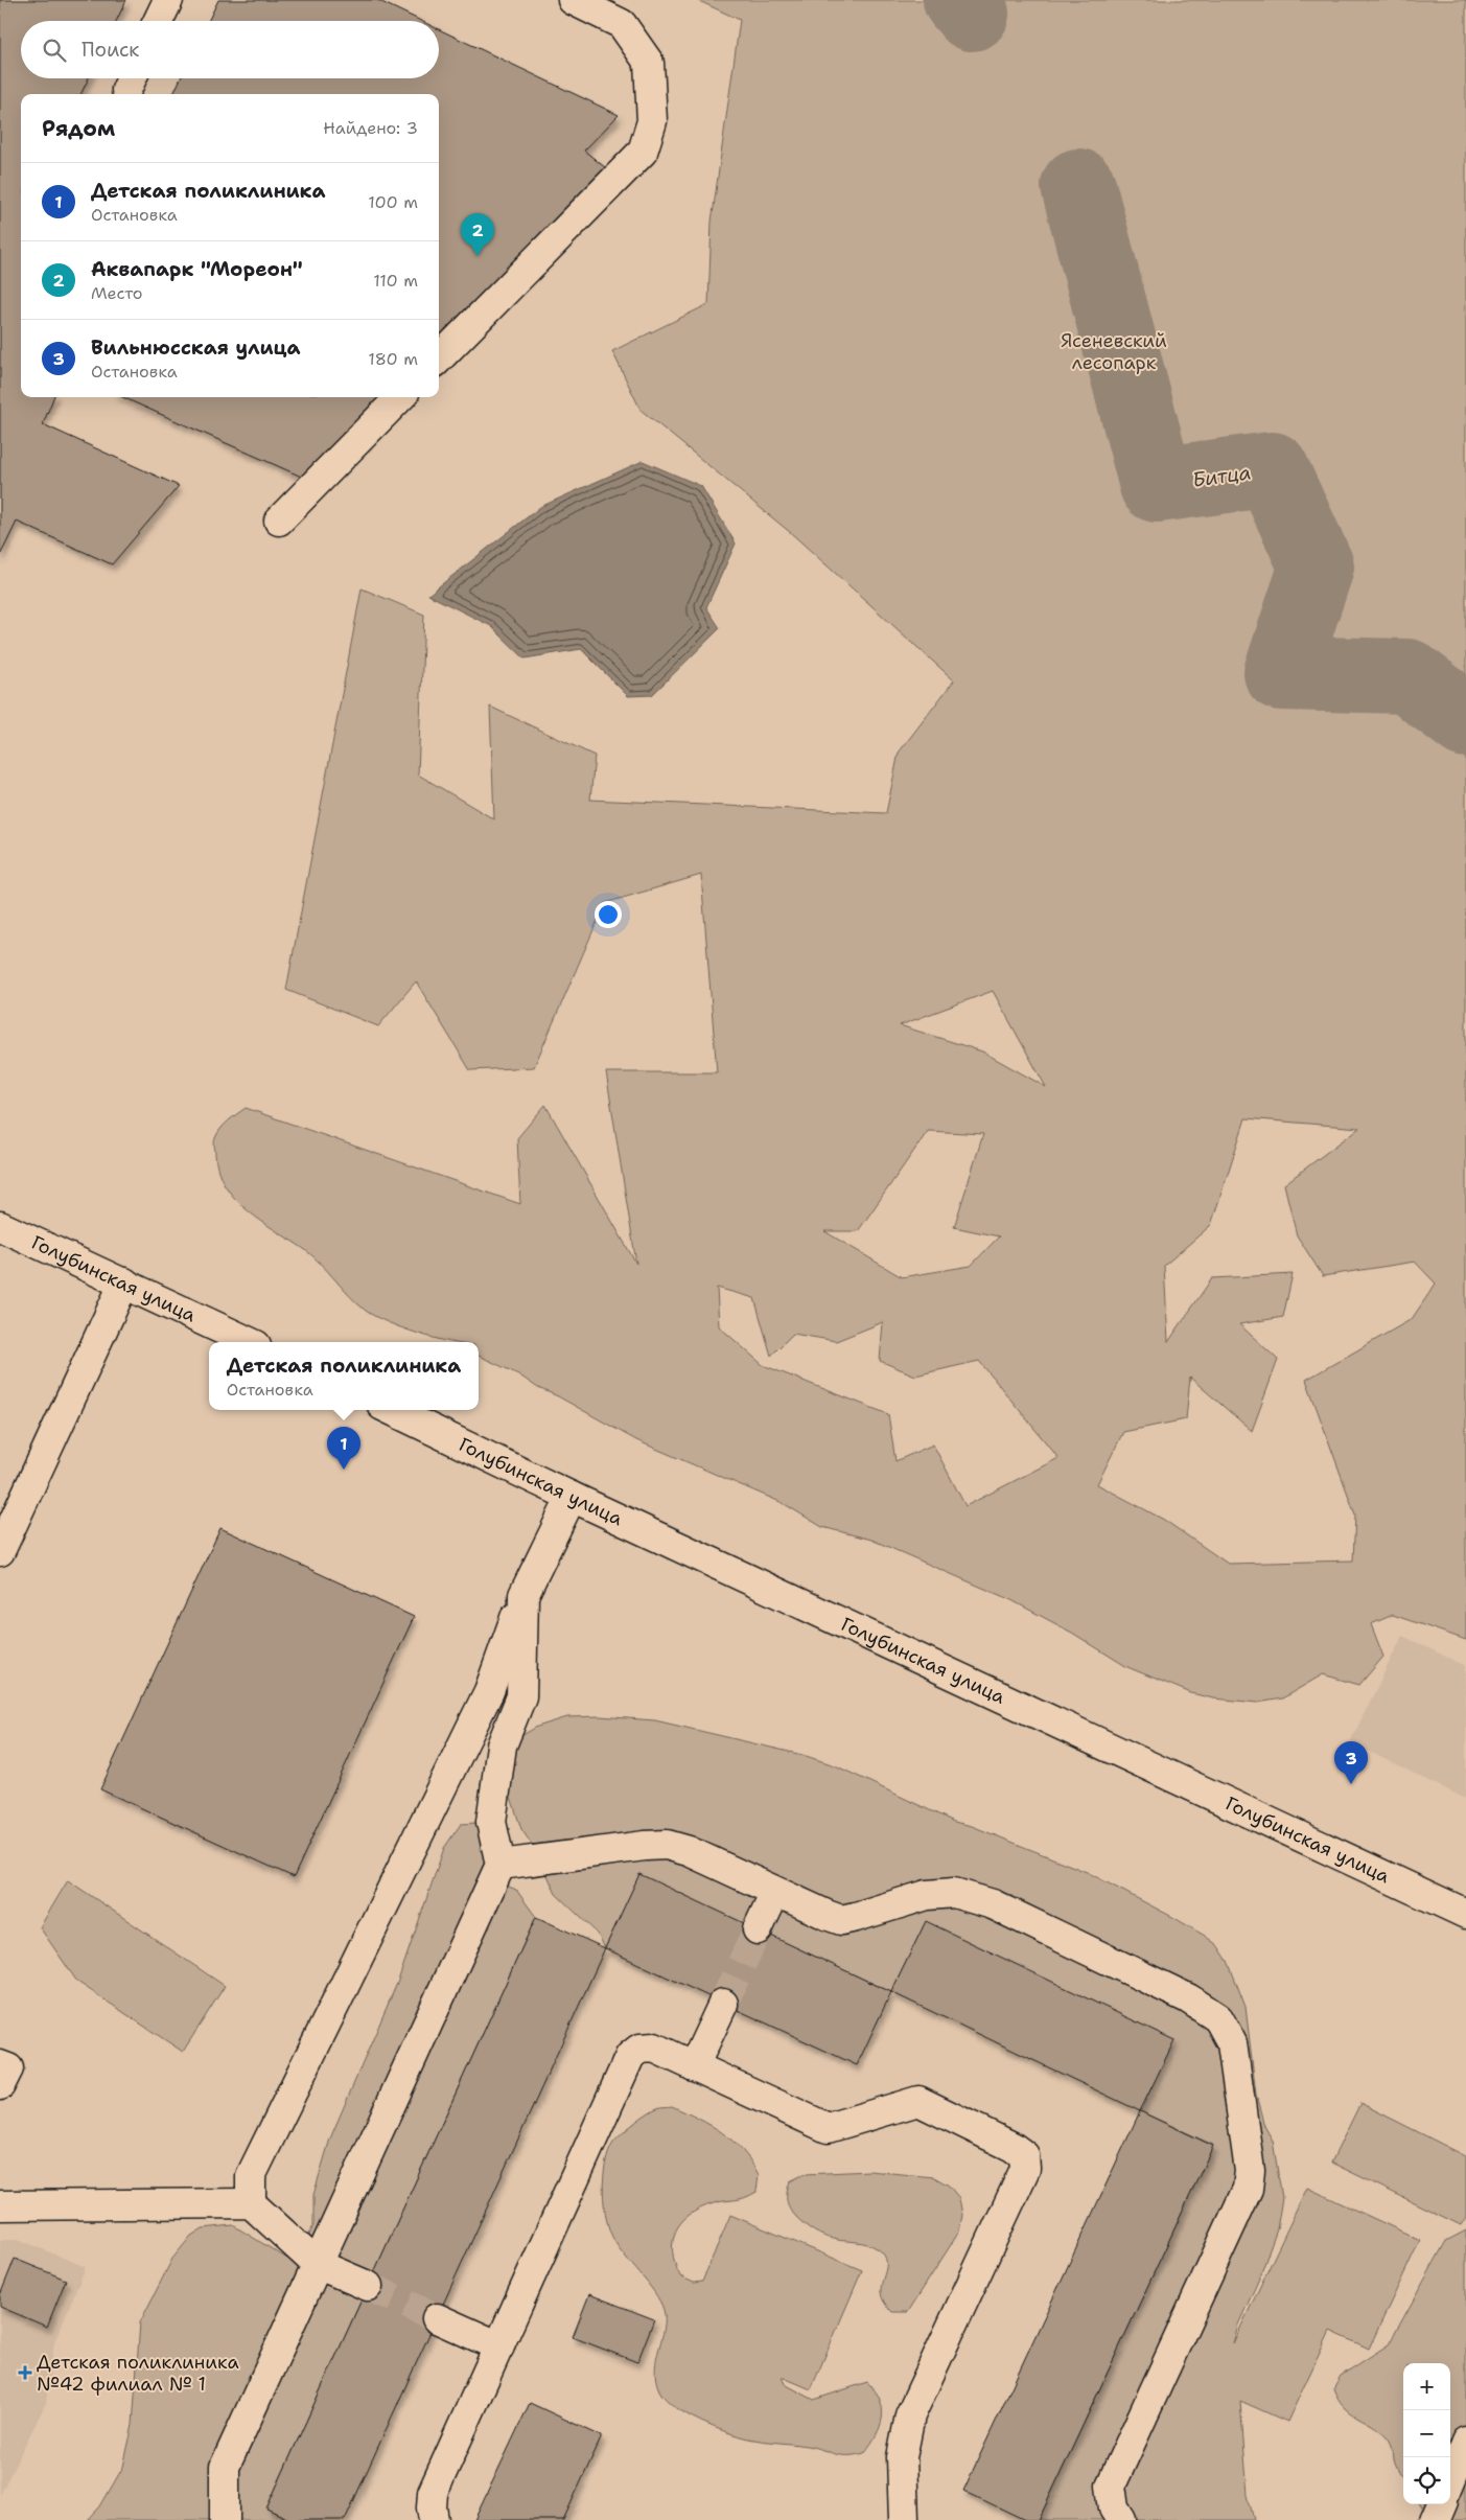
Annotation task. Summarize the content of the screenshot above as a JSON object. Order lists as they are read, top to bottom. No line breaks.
{"streets":{"street":["Голубинская улица"]},"water":["Битца"],"parks":["Ясеневский лесопарк"],"places":{"health":["Детская поликлиника №42 филиал № 1"]},"page":{"search":"Поиск","heading":["Рядом","Найдено: 3"],"list":[{"mark":"1","name":"Детская поликлиника","note":"Остановка","value":"100 m"},{"mark":"2","name":"Аквапарк \"Мореон\"","note":"Место","value":"110 m"},{"mark":"3","name":"Вильнюсская улица","note":"Остановка","value":"180 m"}],"pins":["2","1","3"],"popup":["Детская поликлиника","Остановка"],"map_buttons":["+","−"]}}
